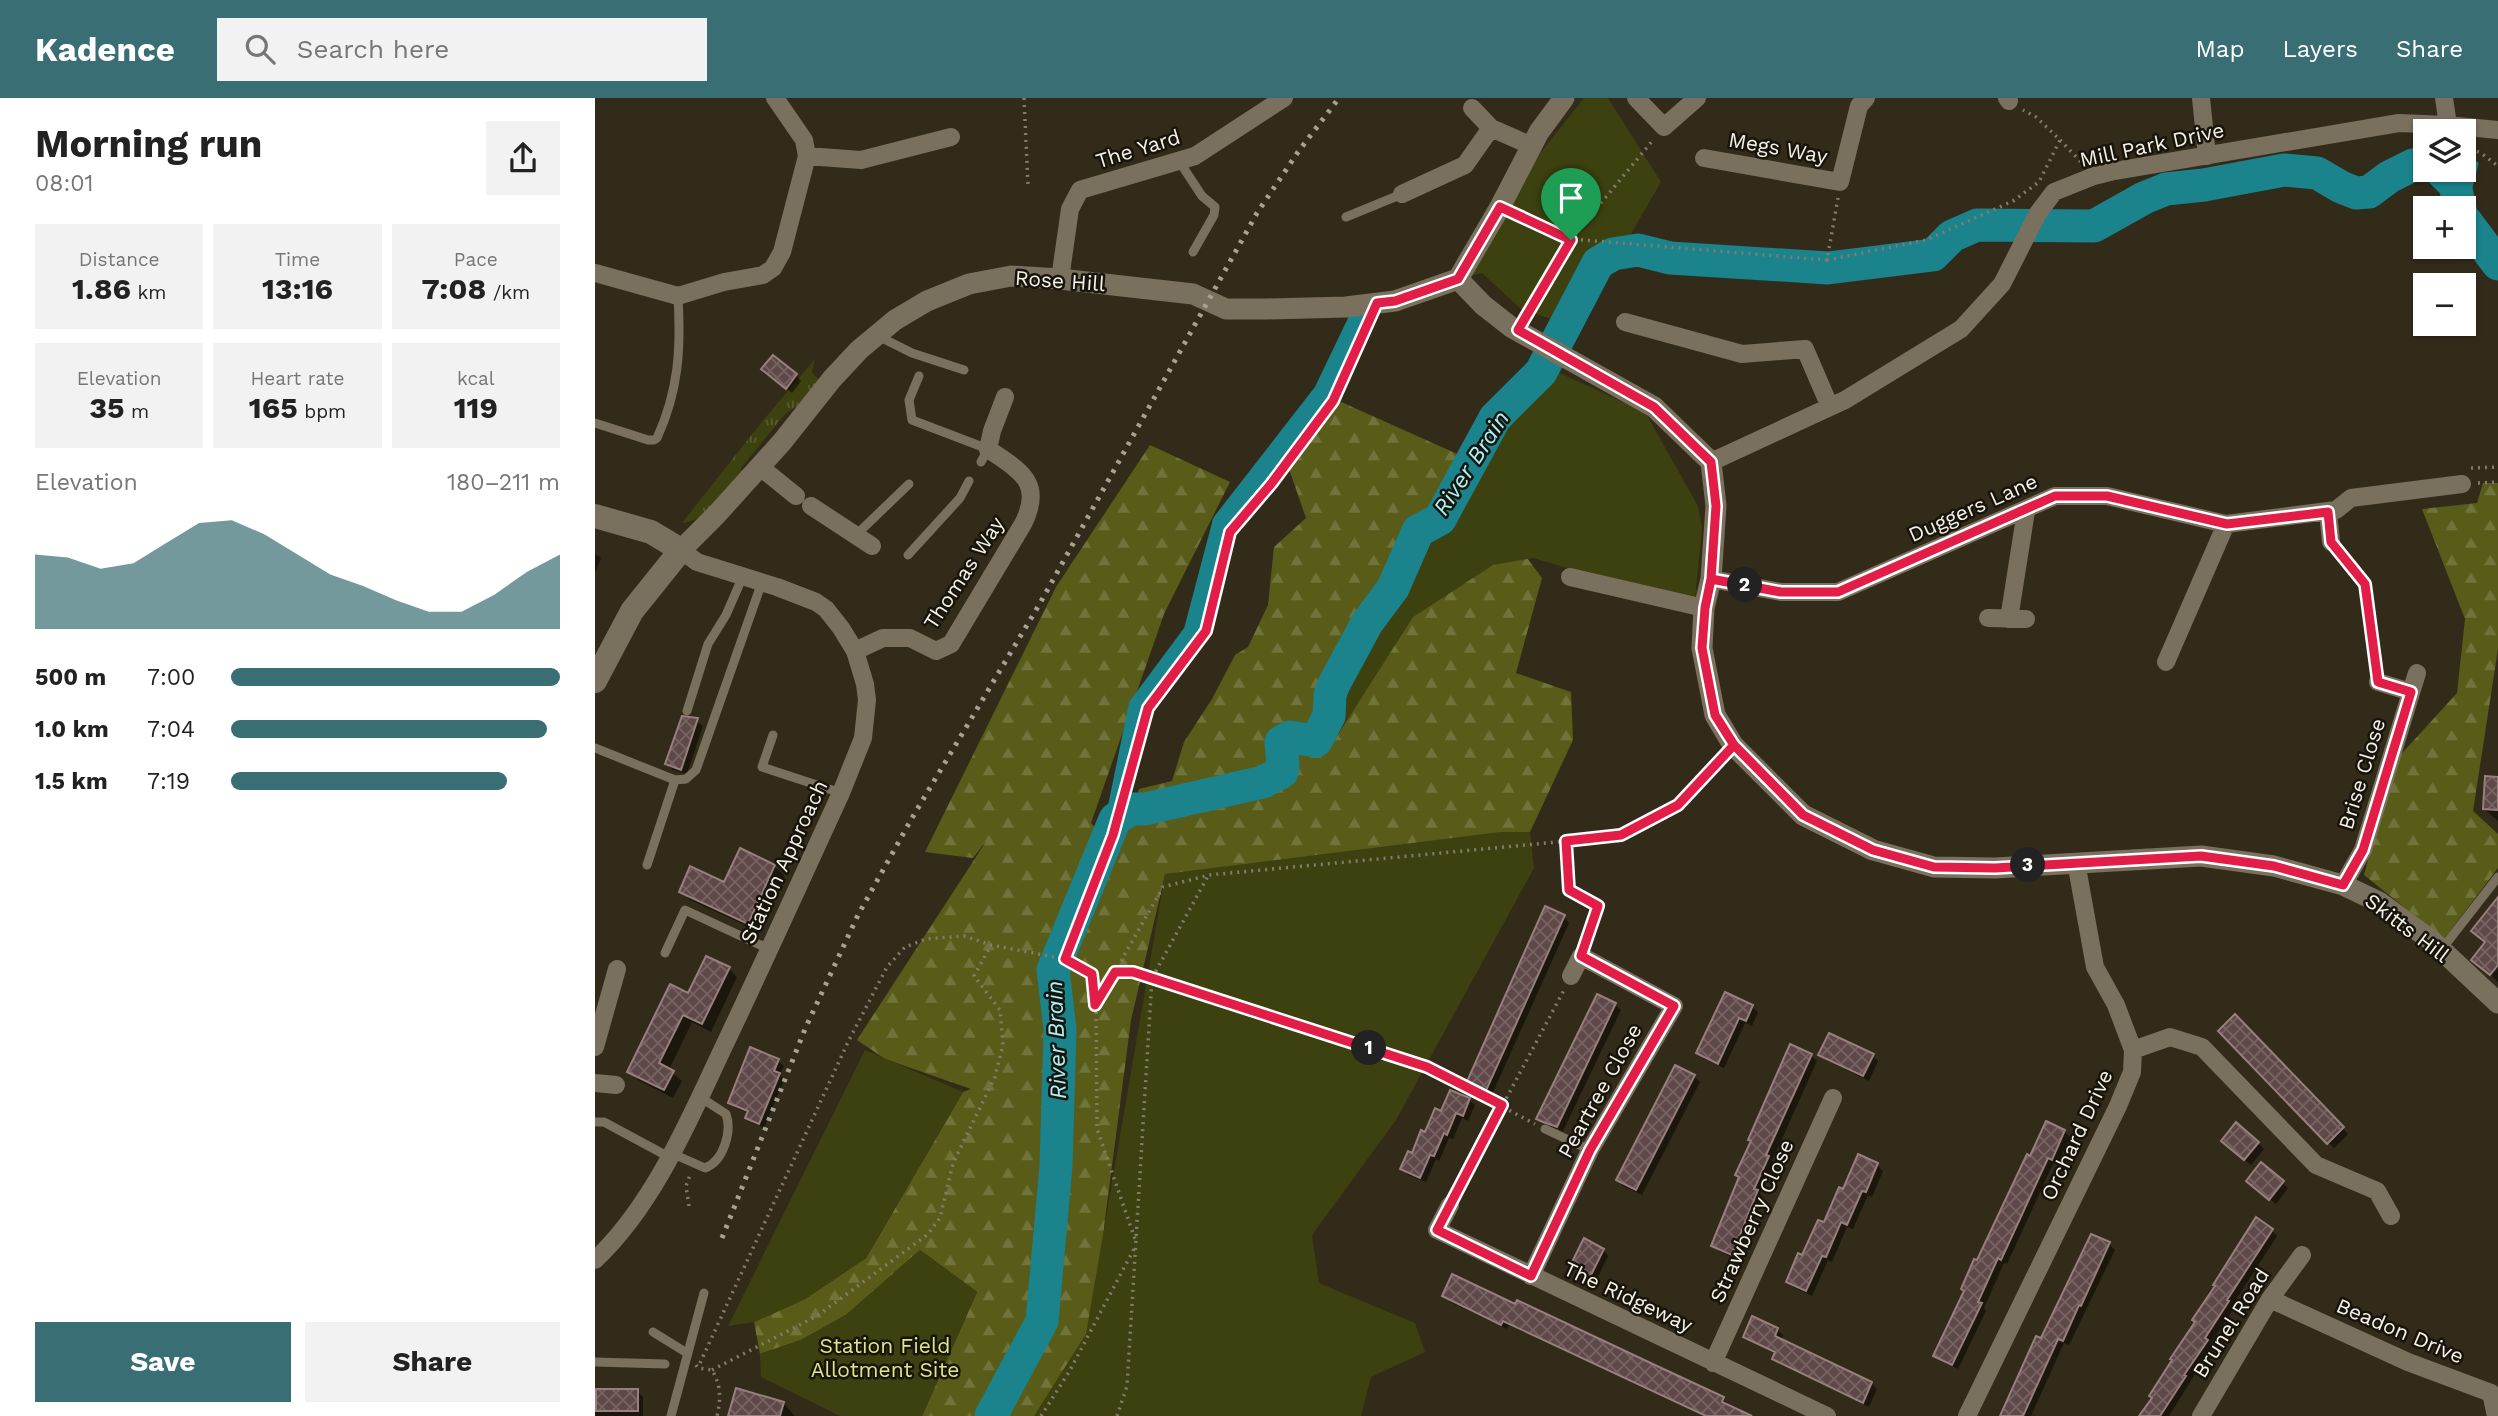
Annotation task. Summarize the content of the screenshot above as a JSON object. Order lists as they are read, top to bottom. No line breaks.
{"streets":{"street":["Mill Park Drive","Megs Way","The Yard","Rose Hill","Duggers Lane","Thomas Way","Brise Close","Station Approach","Skitts Hill","Peartree Close","Orchard Drive","Strawberry Close","The Ridgeway","Brunel Road","Beadon Drive"]},"crossings":[["Mill Park Drive","Skitts Hill"],["The Yard","Rose Hill"],["Rose Hill","Station Approach"],["Duggers Lane","Skitts Hill"],["Thomas Way","Station Approach"],["Brise Close","Skitts Hill"],["Skitts Hill","Orchard Drive"],["Peartree Close","The Ridgeway"],["Strawberry Close","The Ridgeway"],["Brunel Road","Beadon Drive"]],"water":["River Brain"],"parks":["Station Field Allotment Site"],"page":{"header":"Kadence","search":"Search here","nav":["Map","Layers","Share"],"heading":["Morning run","08:01"],"map_buttons":["+","−"],"stats":[["Distance","1.86 km"],["Time","13:16"],["Pace","7:08 /km"],["Elevation","35 m"],["Heart rate","165 bpm"],["kcal","119"]],"chart":["Elevation","180–211 m"],"pins":["2","3","1"],"list":[{"name":"500 m","note":"7:00"},{"name":"1.0 km","note":"7:04"},{"name":"1.5 km","note":"7:19"}],"buttons":["Save","Share"]}}
